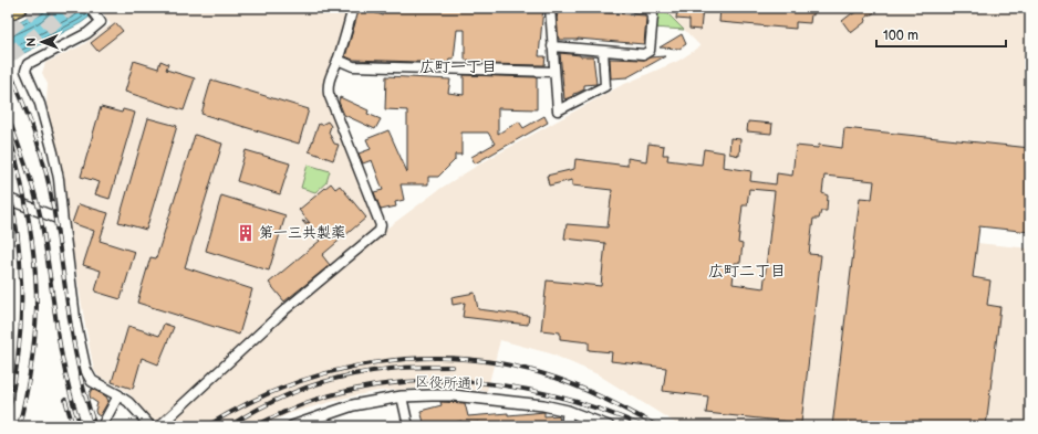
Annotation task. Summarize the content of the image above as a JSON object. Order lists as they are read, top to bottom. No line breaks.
{"streets":{"street":["区役所通り"]},"districts":["広町一丁目","広町二丁目"],"places":{"building":["第一三共製薬"]},"scale_bar":"100 m","north":"left"}
